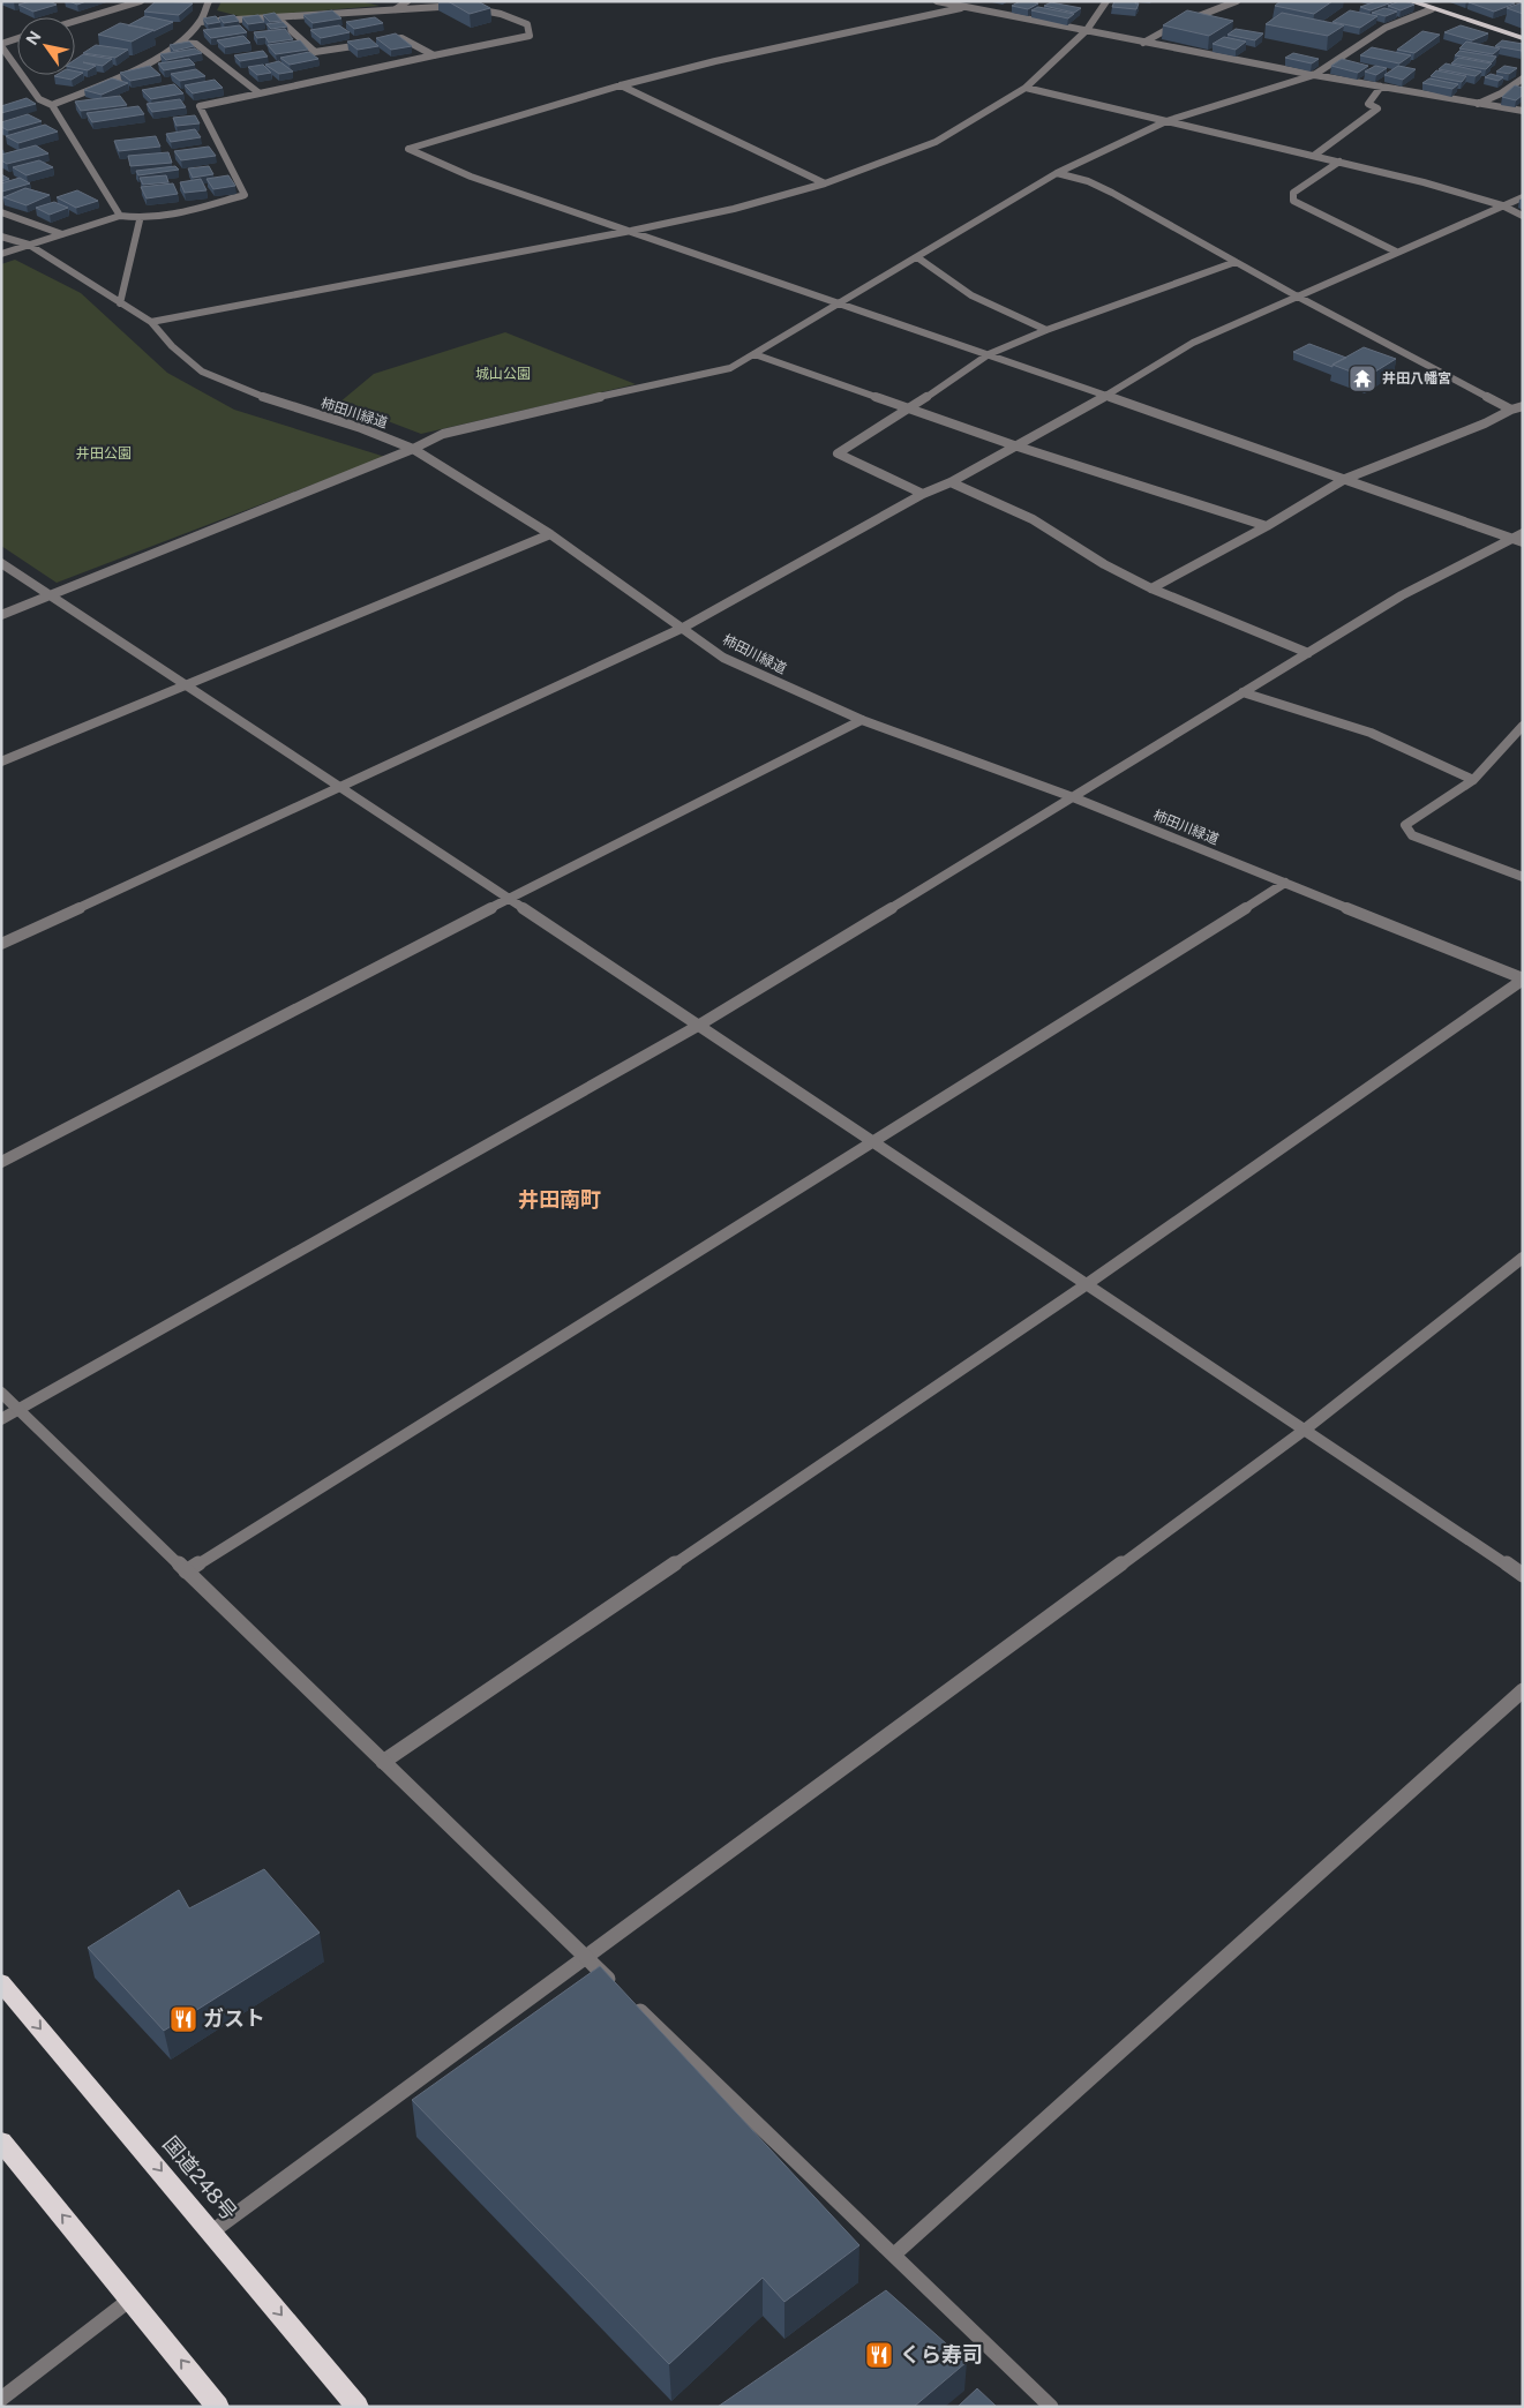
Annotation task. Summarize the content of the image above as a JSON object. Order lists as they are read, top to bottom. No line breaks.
{"streets":{"highway":["国道248号"],"street":["柿田川緑道"]},"districts":["井田南町"],"parks":["城山公園","井田公園"],"places":{"temple":["井田八幡宮"],"restaurant":["ガスト","くら寿司"]},"north":"top left"}
